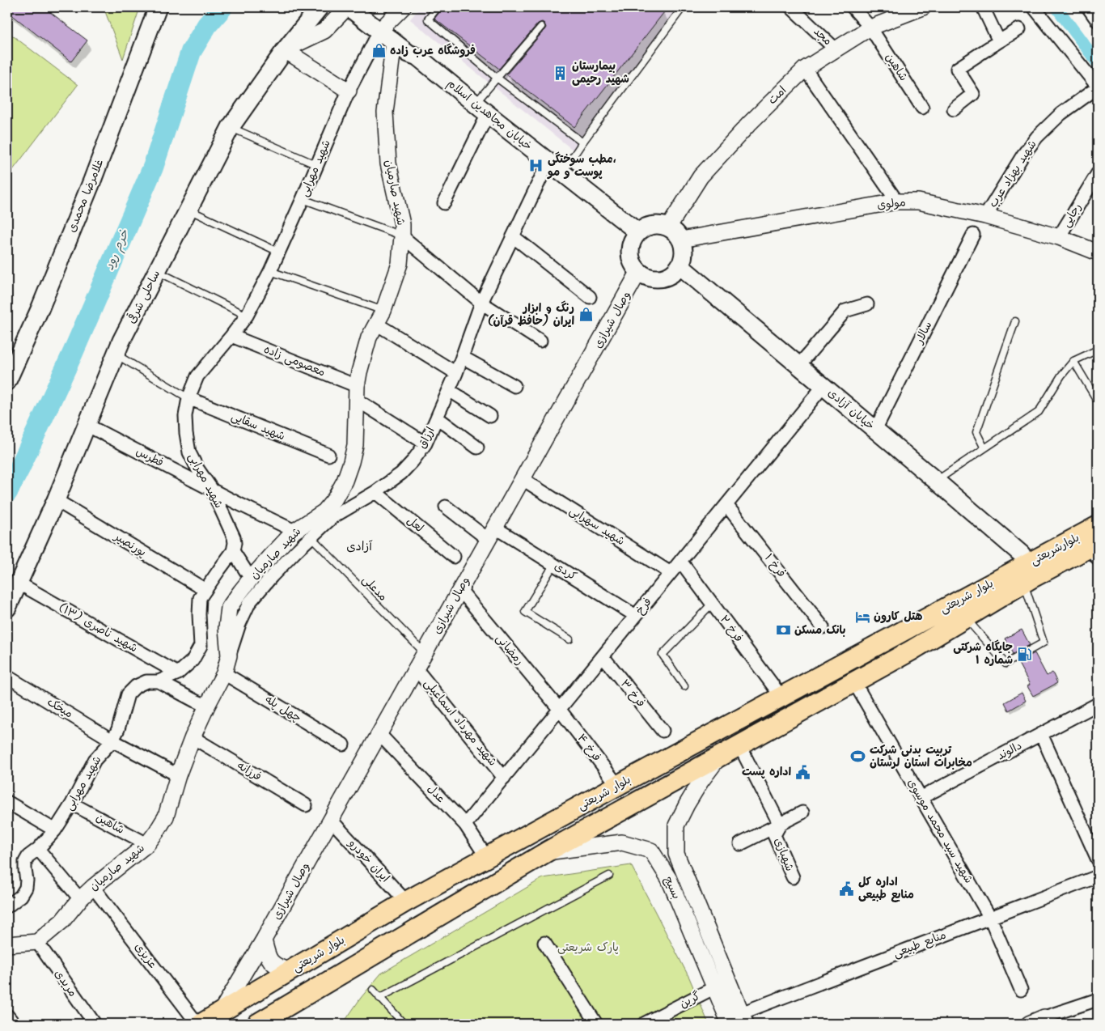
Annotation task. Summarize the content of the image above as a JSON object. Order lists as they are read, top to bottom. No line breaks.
{"streets":{"main road":["خیابان مجاهدین اسلام","غلامرضا محمدی","ساحلی شرقی","خیابان آزادی","بلوارشریعتی","بلوار شریعتی"],"street":["مجد","شاهین","امت","شهید مهرابی","شهید بهزاد عرب","شهید صارمیان","مولوی","رجایی","وصال شیرازی","سالار","معصومی زاده","شهید سقایی","ارزاق","فطرس","لعل","شهید سهرابی","پورنصیر","فرخ ۱","کردی","فرخ","شهید ناصری (۱۳)","فرخ ۲","رمضانی","فرخ ۳","میخک","چهل پله","شهید مهرداد اسماعیلی","فرخ ۴","دالوند","فرزانه","عدل","شاهين","شهید سید محمد موسوی","شهبازی","ایران خودرو","بسیج","منابع طبیعی","عزیزی","مریدی","گرین"],"lane":["مدعلی"]},"crossings":[["مجد","امت"],["شاهین","امت"],["امت","خیابان مجاهدین اسلام"],["امت","مولوی"],["امت","وصال شیرازی"],["امت","خیابان آزادی"],["خیابان مجاهدین اسلام","شهید مهرابی"],["خیابان مجاهدین اسلام","شهید صارمیان"],["خیابان مجاهدین اسلام","مولوی"],["خیابان مجاهدین اسلام","وصال شیرازی"],["خیابان مجاهدین اسلام","خیابان آزادی"],["خیابان مجاهدین اسلام","ارزاق"],["شهید مهرابی","معصومی زاده"],["شهید مهرابی","شهید سقایی"],["شهید مهرابی","فطرس"],["شهید مهرابی","پورنصیر"],["شهید مهرابی","شهید ناصری (۱۳)"],["شهید مهرابی","میخک"],["شهید مهرابی","شاهين"],["شهید بهزاد عرب","مولوی"],["شهید صارمیان","معصومی زاده"],["شهید صارمیان","ارزاق"],["شهید صارمیان","فطرس"],["شهید صارمیان","میخک"],["شهید صارمیان","چهل پله"],["شهید صارمیان","فرزانه"],["شهید صارمیان","شاهين"],["شهید صارمیان","عزیزی"],["شهید صارمیان","مریدی"],["مولوی","رجایی"],["مولوی","وصال شیرازی"],["مولوی","خیابان آزادی"],["ساحلی شرقی","فطرس"],["ساحلی شرقی","پورنصیر"],["ساحلی شرقی","شهید ناصری (۱۳)"],["وصال شیرازی","خیابان آزادی"],["وصال شیرازی","شهید سهرابی"],["وصال شیرازی","کردی"],["وصال شیرازی","مدعلی"],["وصال شیرازی","بلوار شریعتی"],["وصال شیرازی","رمضانی"],["وصال شیرازی","شهید مهرداد اسماعیلی"],["وصال شیرازی","عدل"],["وصال شیرازی","ایران خودرو"],["سالار","خیابان آزادی"],["معصومی زاده","ارزاق"],["خیابان آزادی","فرخ"],["ارزاق","لعل"],["ارزاق","مدعلی"],["شهید سهرابی","فرخ"],["بلوارشریعتی","بلوار شریعتی"],["فرخ ۱","فرخ"],["کردی","فرخ"],["بلوار شریعتی","فرخ ۲"],["بلوار شریعتی","فرخ ۴"],["بلوار شریعتی","عدل"],["بلوار شریعتی","شهید سید محمد موسوی"],["بلوار شریعتی","شهبازی"],["بلوار شریعتی","ایران خودرو"],["بلوار شریعتی","بسیج"],["فرخ","فرخ ۲"],["فرخ","رمضانی"],["فرخ","فرخ ۳"],["فرخ","شهید مهرداد اسماعیلی"],["فرخ","فرخ ۴"],["فرخ","عدل"],["رمضانی","فرخ ۴"],["دالوند","شهید سید محمد موسوی"],["شهید سید محمد موسوی","منابع طبیعی"],["بسیج","منابع طبیعی"],["بسیج","گرین"]],"districts":["آزادی"],"water":["خرم رود"],"parks":["پارک شریعتی"],"places":{"shop":["فروشگاه عرب زاده","رنگ و ابزار ایران (حافظ قرآن)"],"building":["بیمارستان شهید رحیمی"],"hospital":["مطب سوختگی، پوست و مو"],"hotel":["هتل کارون"],"bank":["بانک مسکن"],"fuel station":["جایگاه شرکتی شماره ۱"],"sports":["تربیت بدنی شرکت مخابرات استان لرستان"],"public building":["اداره پست","اداره کل منابع طبیعی"]}}
